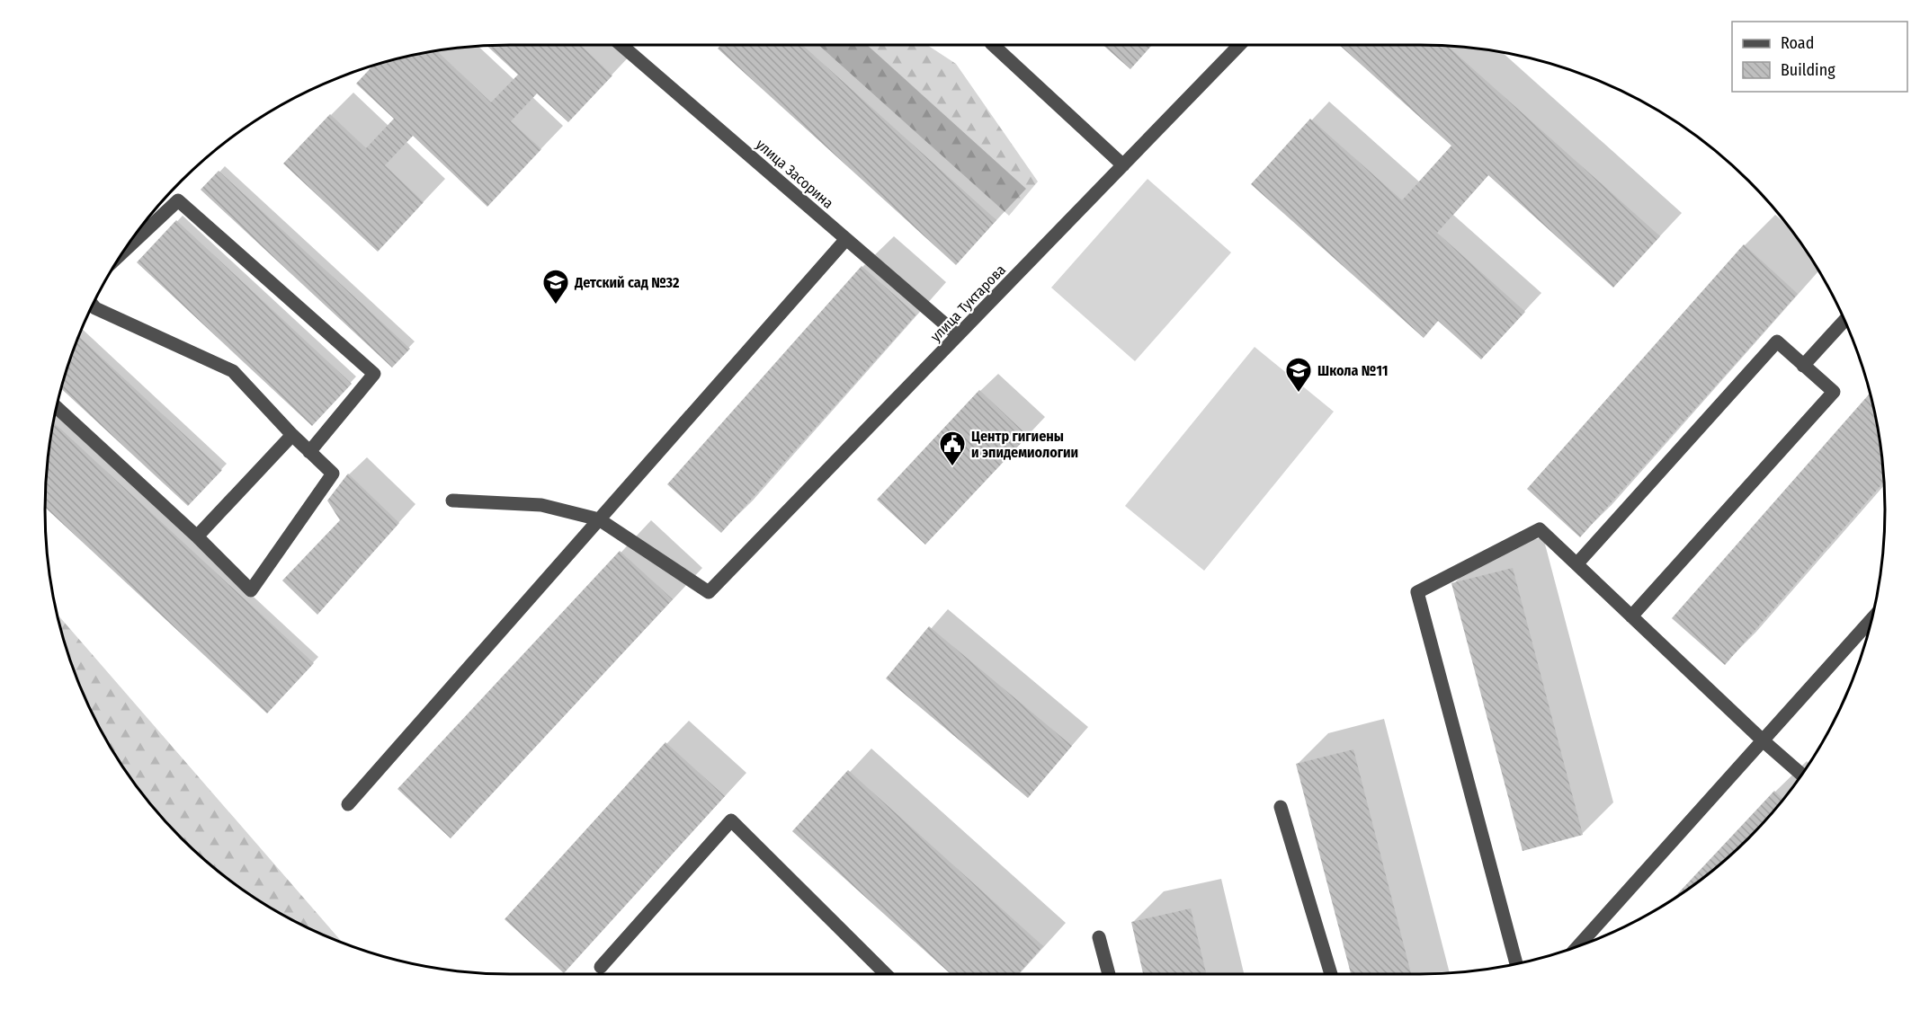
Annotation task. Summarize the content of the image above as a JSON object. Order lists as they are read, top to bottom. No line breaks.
{"streets":{"street":["улица Засорина","улица Туктарова"]},"crossings":[["улица Засорина","улица Туктарова"]],"places":{"school or university":["Детский сад №32","Школа №11"],"public building":["Центр гигиены и эпидемиологии"]},"legend":["Road","Building"]}
